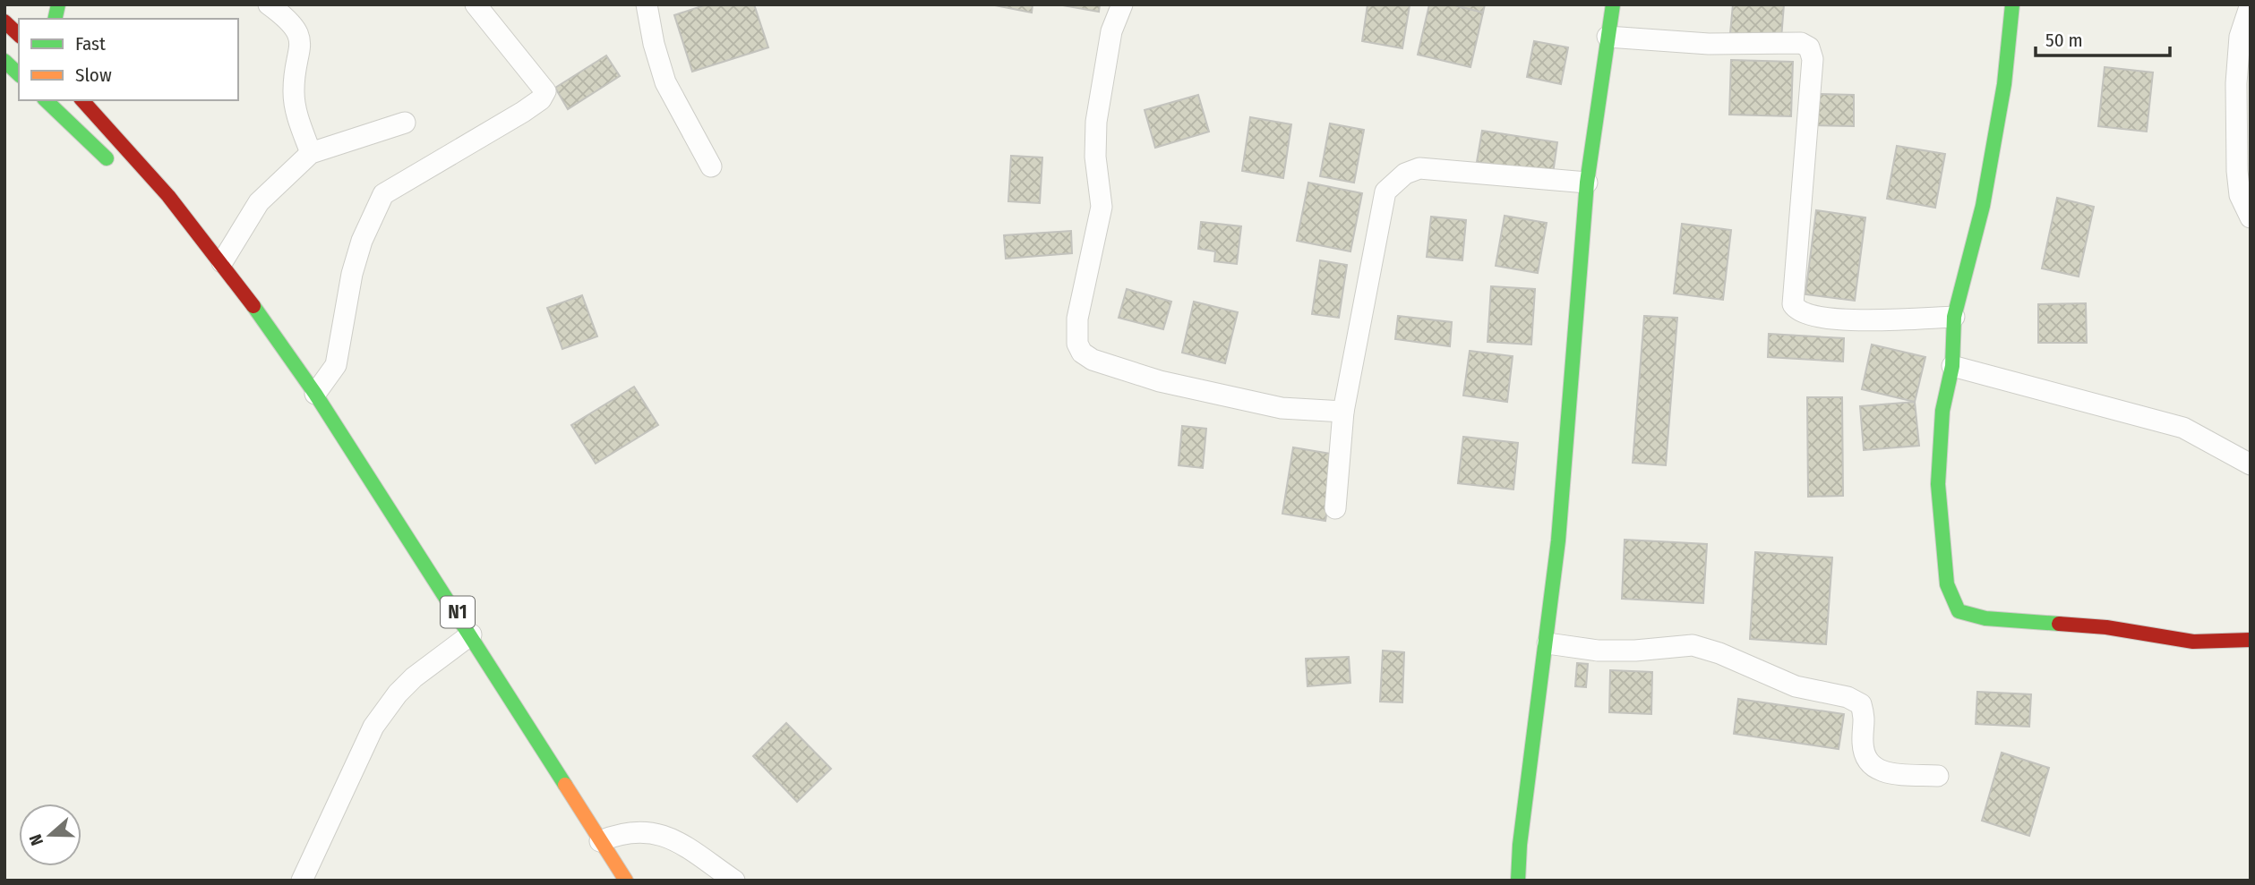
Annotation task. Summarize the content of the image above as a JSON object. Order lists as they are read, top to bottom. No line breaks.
{"streets":{"main road":["N1"]},"legend":["Fast","Slow"],"scale_bar":"50 m","north":"left"}
